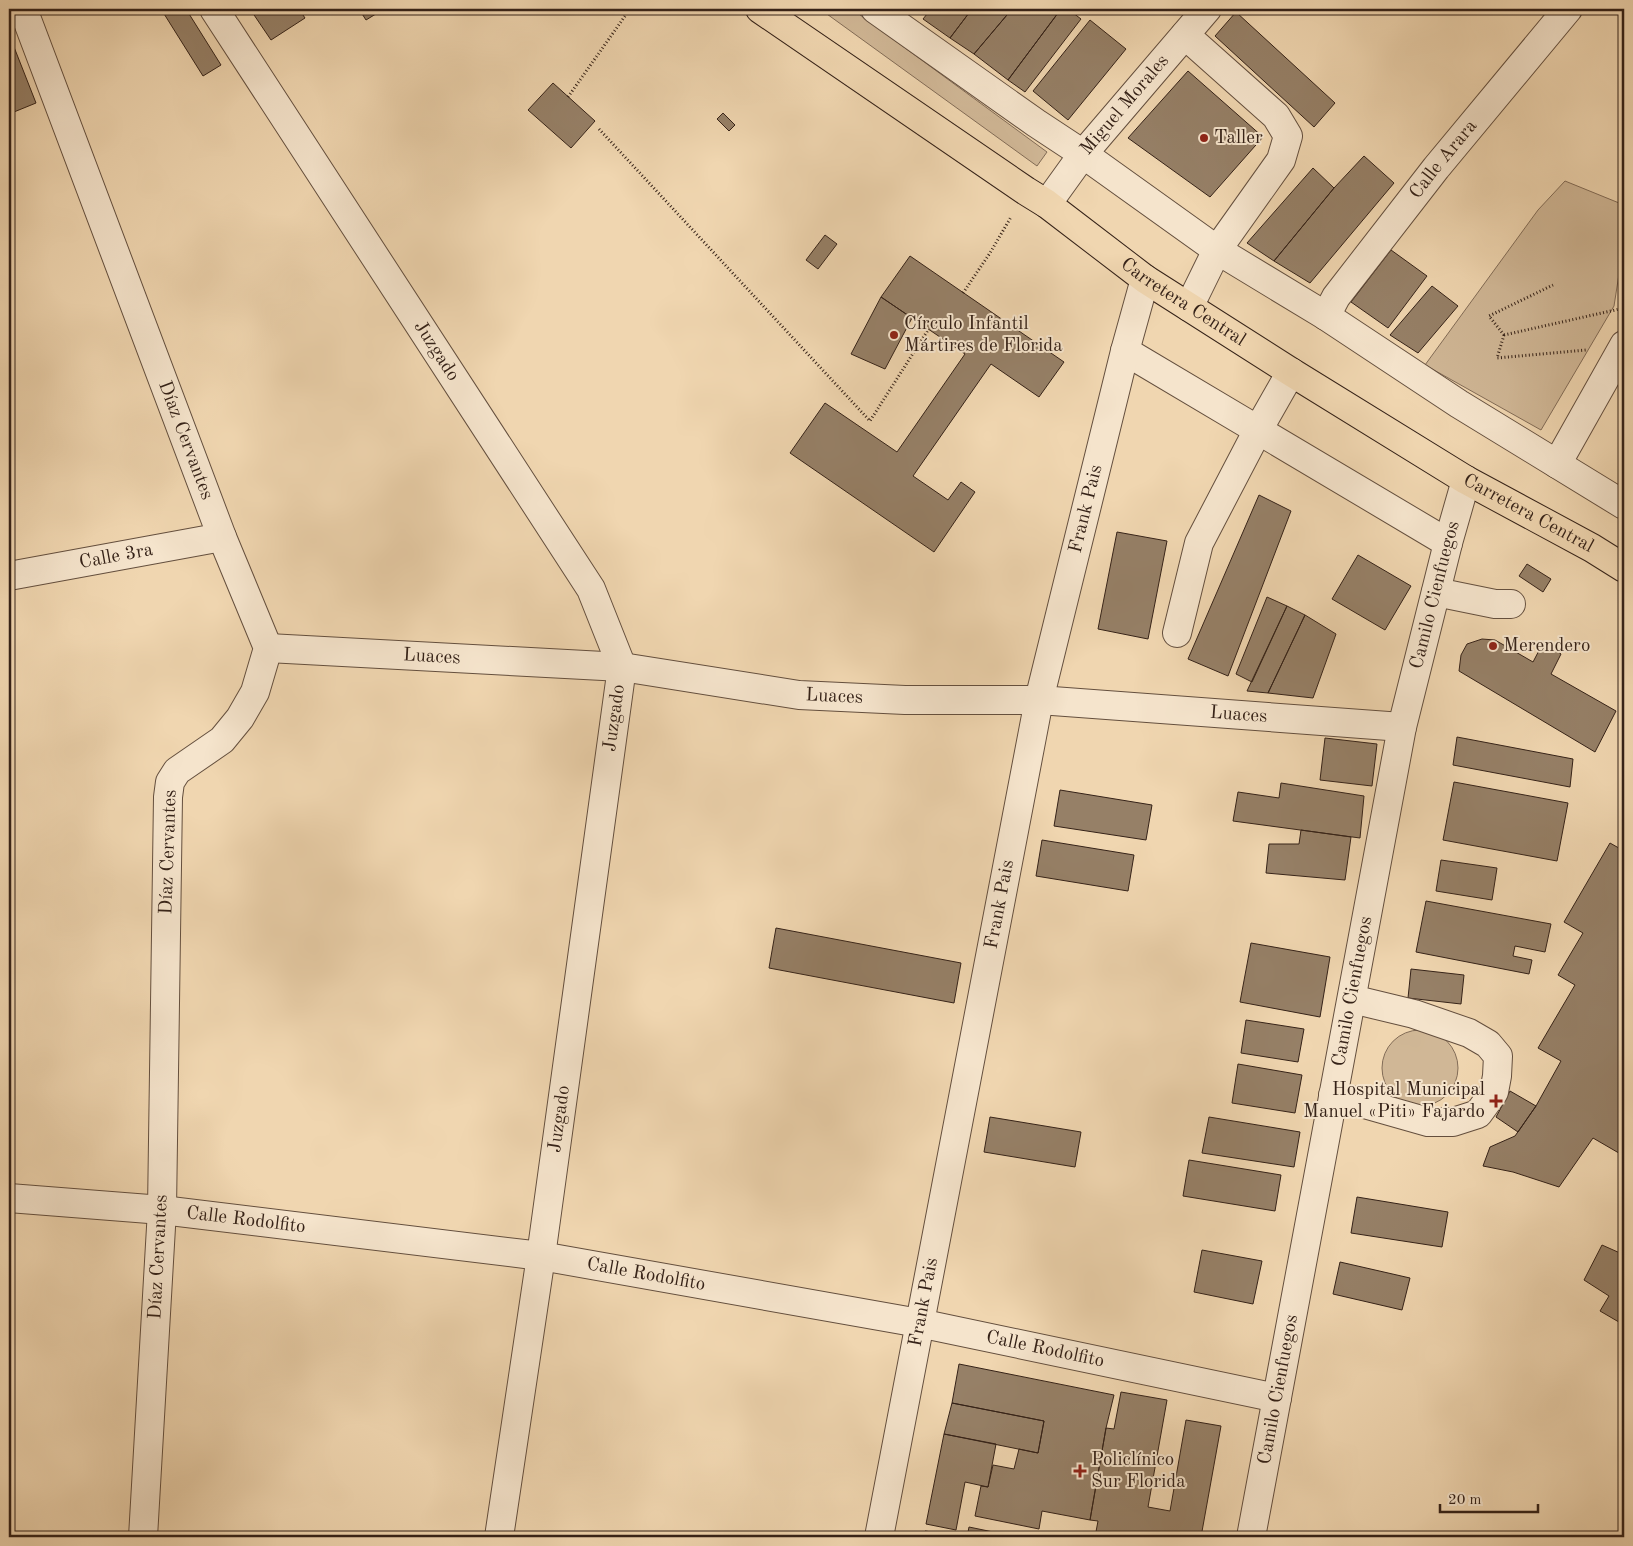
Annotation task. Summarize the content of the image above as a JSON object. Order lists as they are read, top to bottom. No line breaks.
{"streets":{"highway":["Carretera Central"],"street":["Miguel Morales","Calle Arara","Juzgado","Díaz Cervantes","Frank Pais","Calle 3ra","Camilo Cienfuegos","Luaces","Calle Rodolfito"]},"crossings":[["Miguel Morales","Carretera Central"],["Carretera Central","Frank Pais"],["Carretera Central","Camilo Cienfuegos"],["Juzgado","Luaces"],["Juzgado","Calle Rodolfito"],["Díaz Cervantes","Calle 3ra"],["Díaz Cervantes","Luaces"],["Díaz Cervantes","Calle Rodolfito"],["Frank Pais","Luaces"],["Frank Pais","Calle Rodolfito"],["Camilo Cienfuegos","Luaces"],["Camilo Cienfuegos","Calle Rodolfito"]],"places":{"other":["Taller","Círculo Infantil Mártires de Florida","Merendero"],"health":["Hospital Municipal Manuel «Piti» Fajardo","Policlínico Sur Florida"]},"scale_bar":"20 m"}
